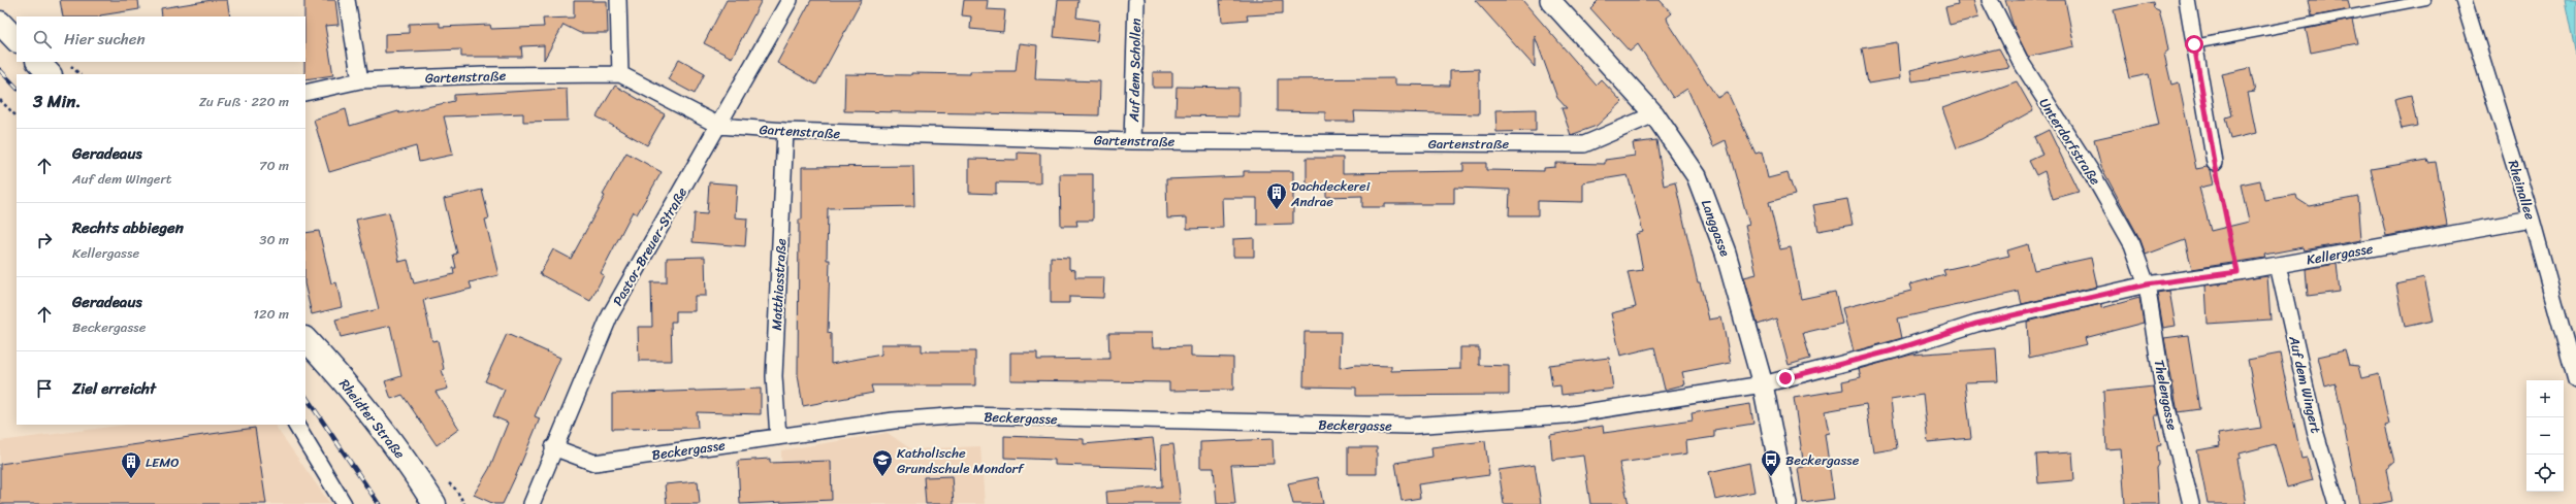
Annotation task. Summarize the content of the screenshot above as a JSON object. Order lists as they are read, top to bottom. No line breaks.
{"streets":{"main road":["Rheidter Straße"],"street":["Auf dem Schollen","Gartenstraße","Unterdorfstraße","Rheinallee","Langgasse","Pastor-Breuer-Straße","Kellergasse","Matthiasstraße","Auf dem Wingert","Thelengasse","Beckergasse"]},"crossings":[["Auf dem Schollen","Gartenstraße"],["Gartenstraße","Langgasse"],["Gartenstraße","Pastor-Breuer-Straße"],["Gartenstraße","Matthiasstraße"],["Unterdorfstraße","Kellergasse"],["Unterdorfstraße","Thelengasse"],["Unterdorfstraße","Beckergasse"],["Rheinallee","Kellergasse"],["Langgasse","Beckergasse"],["Pastor-Breuer-Straße","Beckergasse"],["Kellergasse","Auf dem Wingert"],["Kellergasse","Thelengasse"],["Kellergasse","Beckergasse"],["Matthiasstraße","Beckergasse"],["Thelengasse","Beckergasse"]],"places":{"building":["Dachdeckerei Andrae","LEMO"],"school or university":["Katholische Grundschule Mondorf"],"bus stop":["Beckergasse"]},"page":{"search":"Hier suchen","heading":["3 Min.","Zu Fuß · 220 m"],"list":[["Geradeaus","Auf dem Wingert","70 m"],["Rechts abbiegen","Kellergasse","30 m"],["Geradeaus","Beckergasse","120 m"],"Ziel erreicht"],"map_buttons":["+","−"]}}
